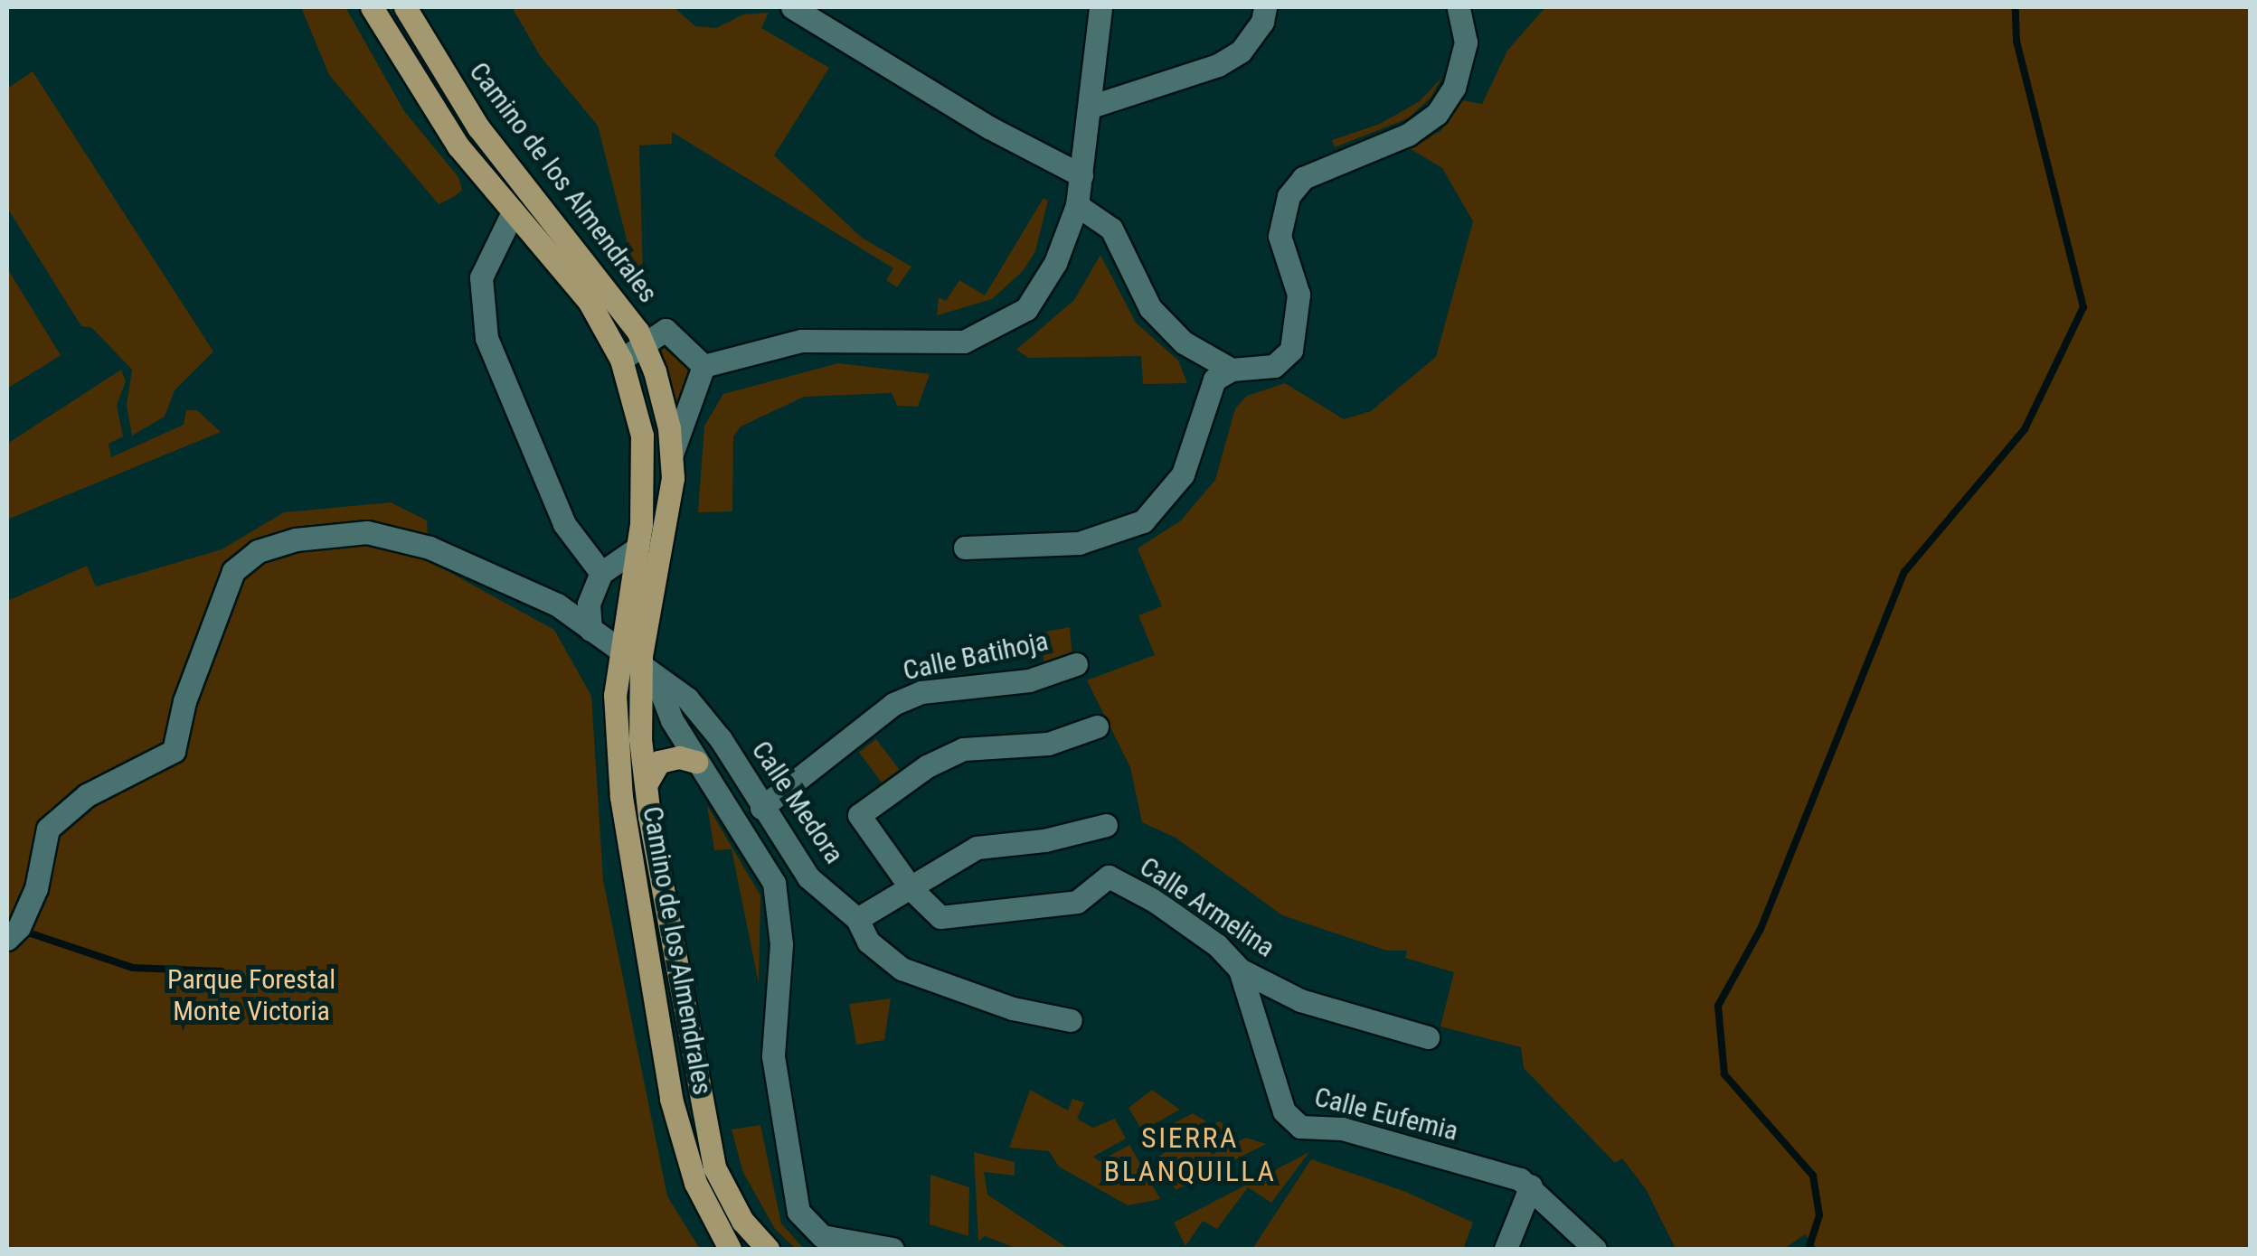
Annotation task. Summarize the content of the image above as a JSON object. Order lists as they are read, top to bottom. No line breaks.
{"streets":{"main road":["Camino de los Almendrales"],"street":["Calle Batihoja","Calle Medora","Calle Armelina","Calle Eufemia"]},"crossings":[["Camino de los Almendrales","Calle Medora"],["Calle Batihoja","Calle Medora"],["Calle Armelina","Calle Eufemia"]],"districts":["SIERRA BLANQUILLA"],"parks":["Parque Forestal Monte Victoria"]}
